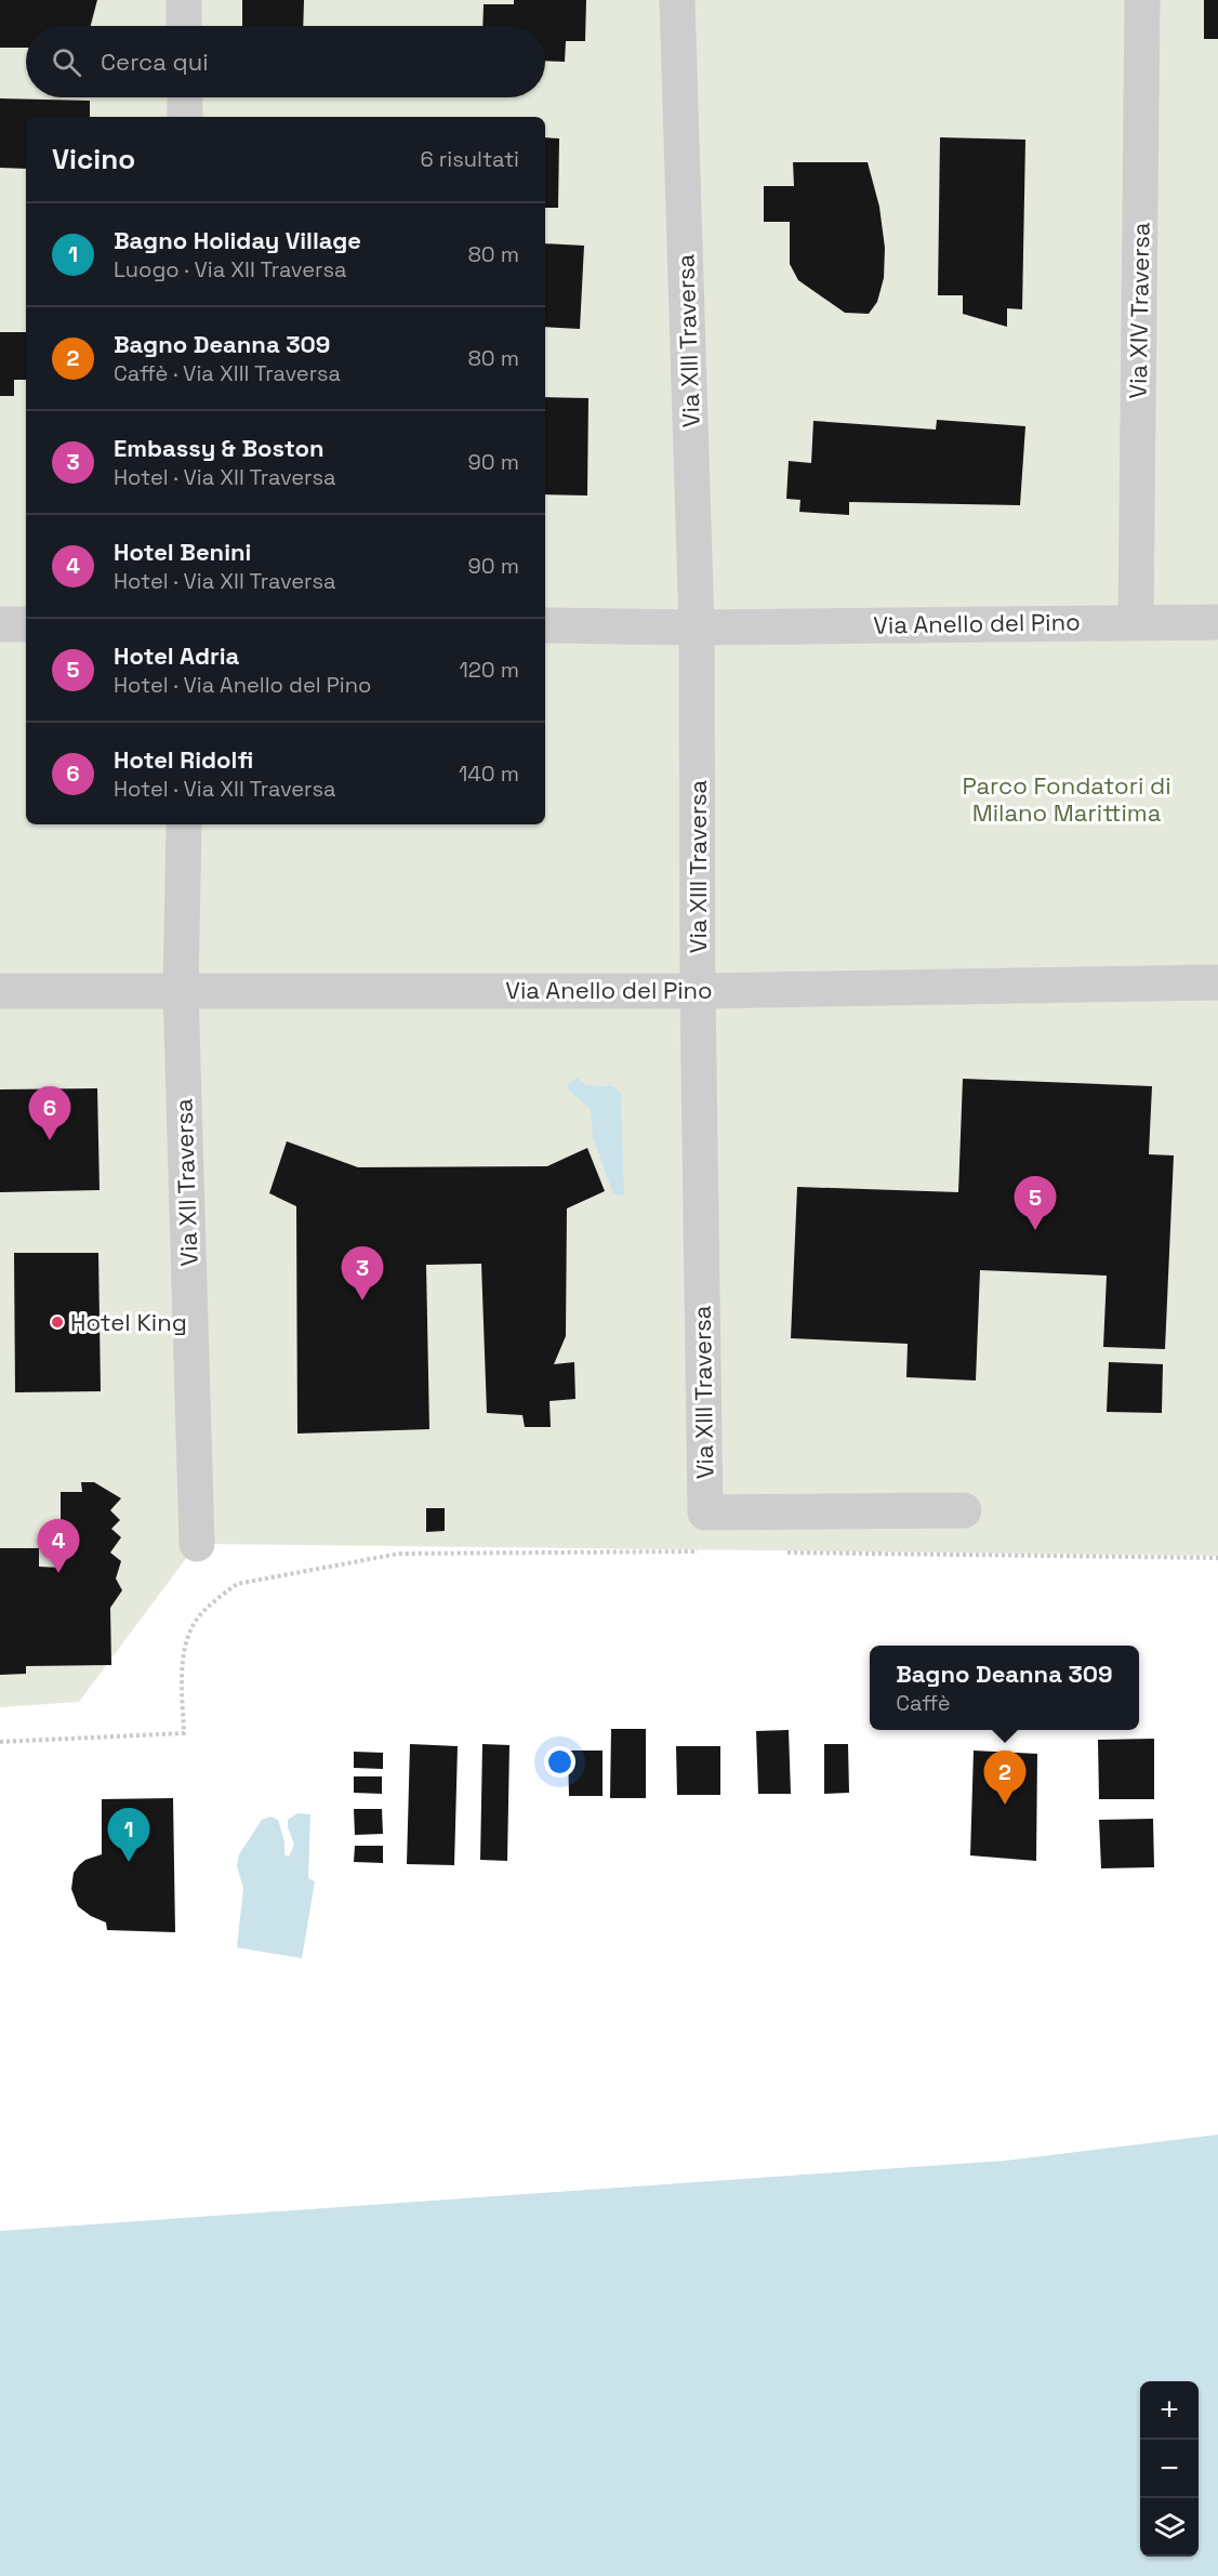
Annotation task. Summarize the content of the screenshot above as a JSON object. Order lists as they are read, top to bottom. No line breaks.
{"streets":{"street":["Via XIV Traversa","Via XIII Traversa","Via Anello del Pino","Via XII Traversa"]},"crossings":[["Via XIV Traversa","Via Anello del Pino"],["Via XIII Traversa","Via Anello del Pino"],["Via Anello del Pino","Via XII Traversa"]],"parks":["Parco Fondatori di Milano Marittima"],"places":["Hotel King"],"page":{"search":"Cerca qui","heading":["Vicino","6 risultati"],"list":[{"mark":"1","name":"Bagno Holiday Village","note":"Luogo · Via XII Traversa","value":"80 m"},{"mark":"2","name":"Bagno Deanna 309","note":"Caffè · Via XIII Traversa","value":"80 m"},{"mark":"3","name":"Embassy & Boston","note":"Hotel · Via XII Traversa","value":"90 m"},{"mark":"4","name":"Hotel Benini","note":"Hotel · Via XII Traversa","value":"90 m"},{"mark":"5","name":"Hotel Adria","note":"Hotel · Via Anello del Pino","value":"120 m"},{"mark":"6","name":"Hotel Ridolfi","note":"Hotel · Via XII Traversa","value":"140 m"}],"pins":["6","5","3","4","2","1"],"popup":["Bagno Deanna 309","Caffè"],"map_buttons":["+","−"]}}
